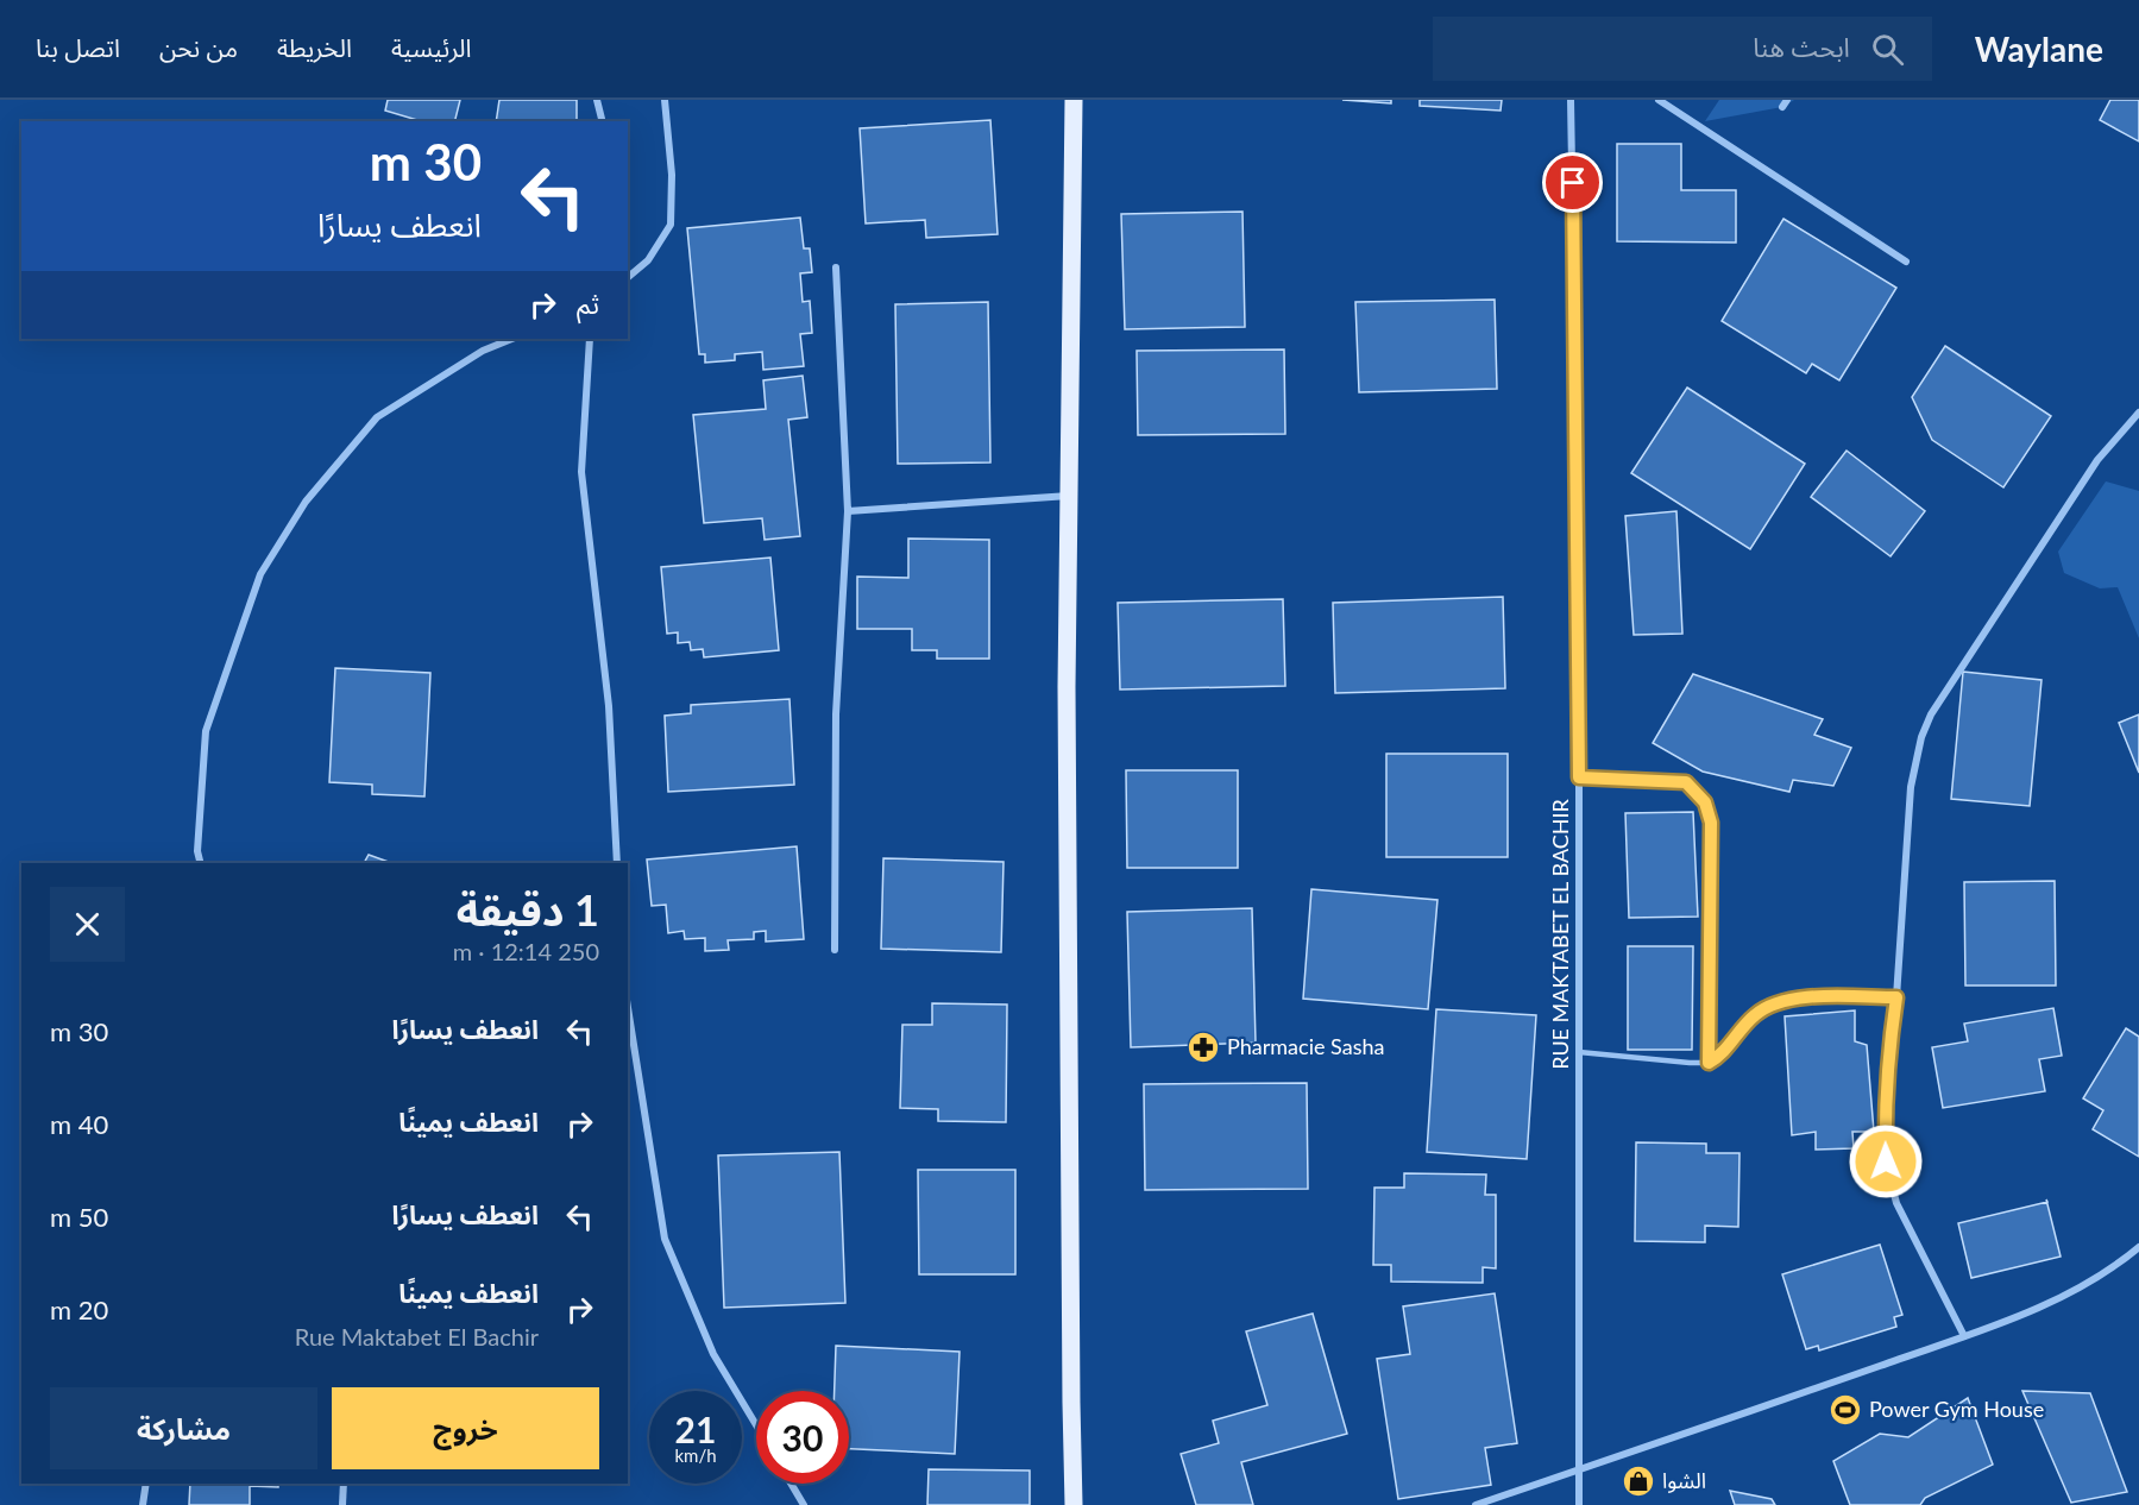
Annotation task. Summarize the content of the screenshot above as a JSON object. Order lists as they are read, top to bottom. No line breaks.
{"streets":{"street":["RUE MAKTABET EL BACHIR"]},"places":{"pharmacy":["Pharmacie Sasha"],"sports":["Power Gym House"],"shop":["الشوا"]},"page":{"header":"Waylane","search":"ابحث هنا","nav":["الرئيسية","الخريطة","من نحن","اتصل بنا"],"turn":["30 m","انعطف يسارًا"],"then":"ثم","heading":["1 دقيقة","250 m · 12:14"],"list":[{"name":"انعطف يسارًا","value":"30 m"},{"name":"انعطف يمينًا","value":"40 m"},{"name":"انعطف يسارًا","value":"50 m"},{"name":"انعطف يمينًا","note":"Rue Maktabet El Bachir","value":"20 m"}],"buttons":["خروج","مشاركة"],"speed":"21 km/h","limit":"30"}}
